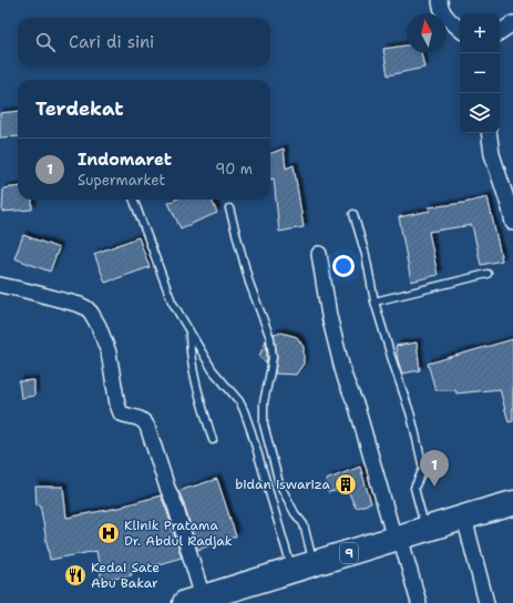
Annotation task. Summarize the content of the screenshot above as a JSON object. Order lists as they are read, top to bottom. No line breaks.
{"streets":{"highway":["9"]},"places":{"building":["bidan iswariza"],"hospital":["Klinik Pratama Dr. Abdul Radjak"],"restaurant":["Kedai Sate Abu Bakar"]},"north":"top","page":{"map_buttons":["+","−"],"search":"Cari di sini","heading":"Terdekat","list":[{"mark":"1","name":"Indomaret","note":"Supermarket","value":"90 m"}],"pins":"1"}}
